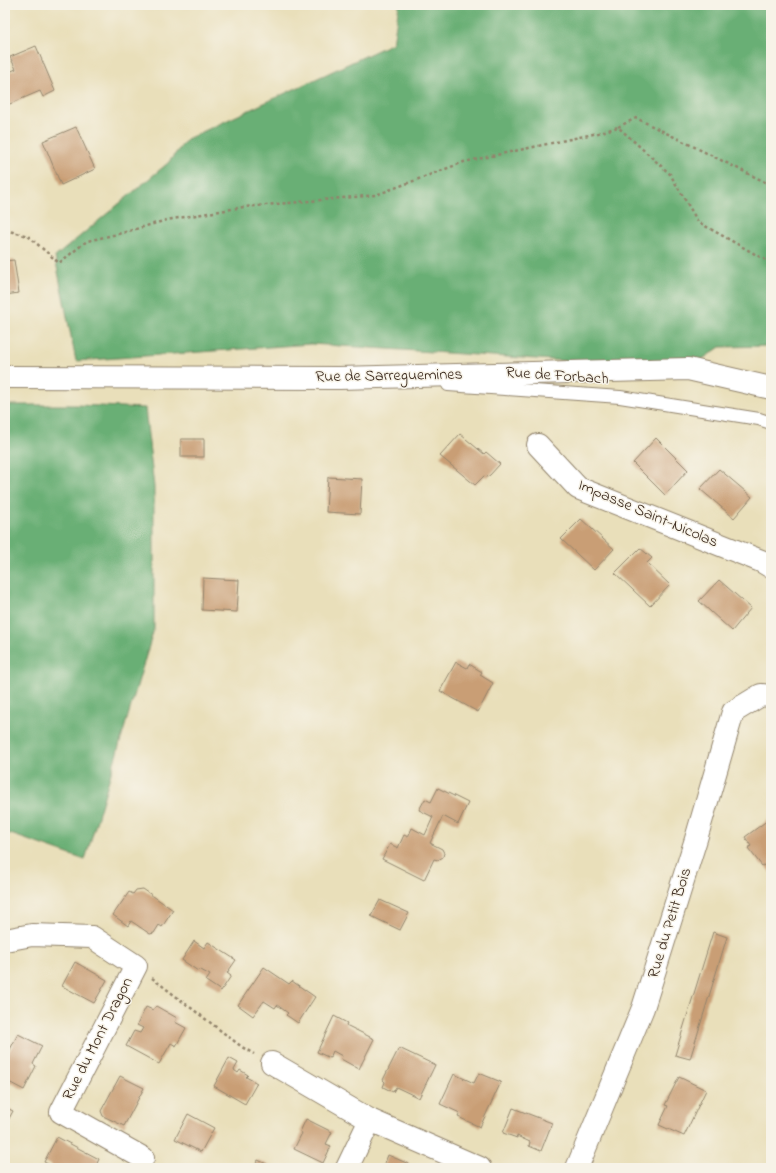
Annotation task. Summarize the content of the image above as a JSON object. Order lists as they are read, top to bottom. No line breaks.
{"streets":{"street":["Rue de Sarreguemines","Impasse Saint-Nicolas","Rue du Petit Bois","Rue du Mont Dragon"],"lane":["Rue de Forbach"]},"crossings":[["Rue de Sarreguemines","Rue de Forbach"]]}
